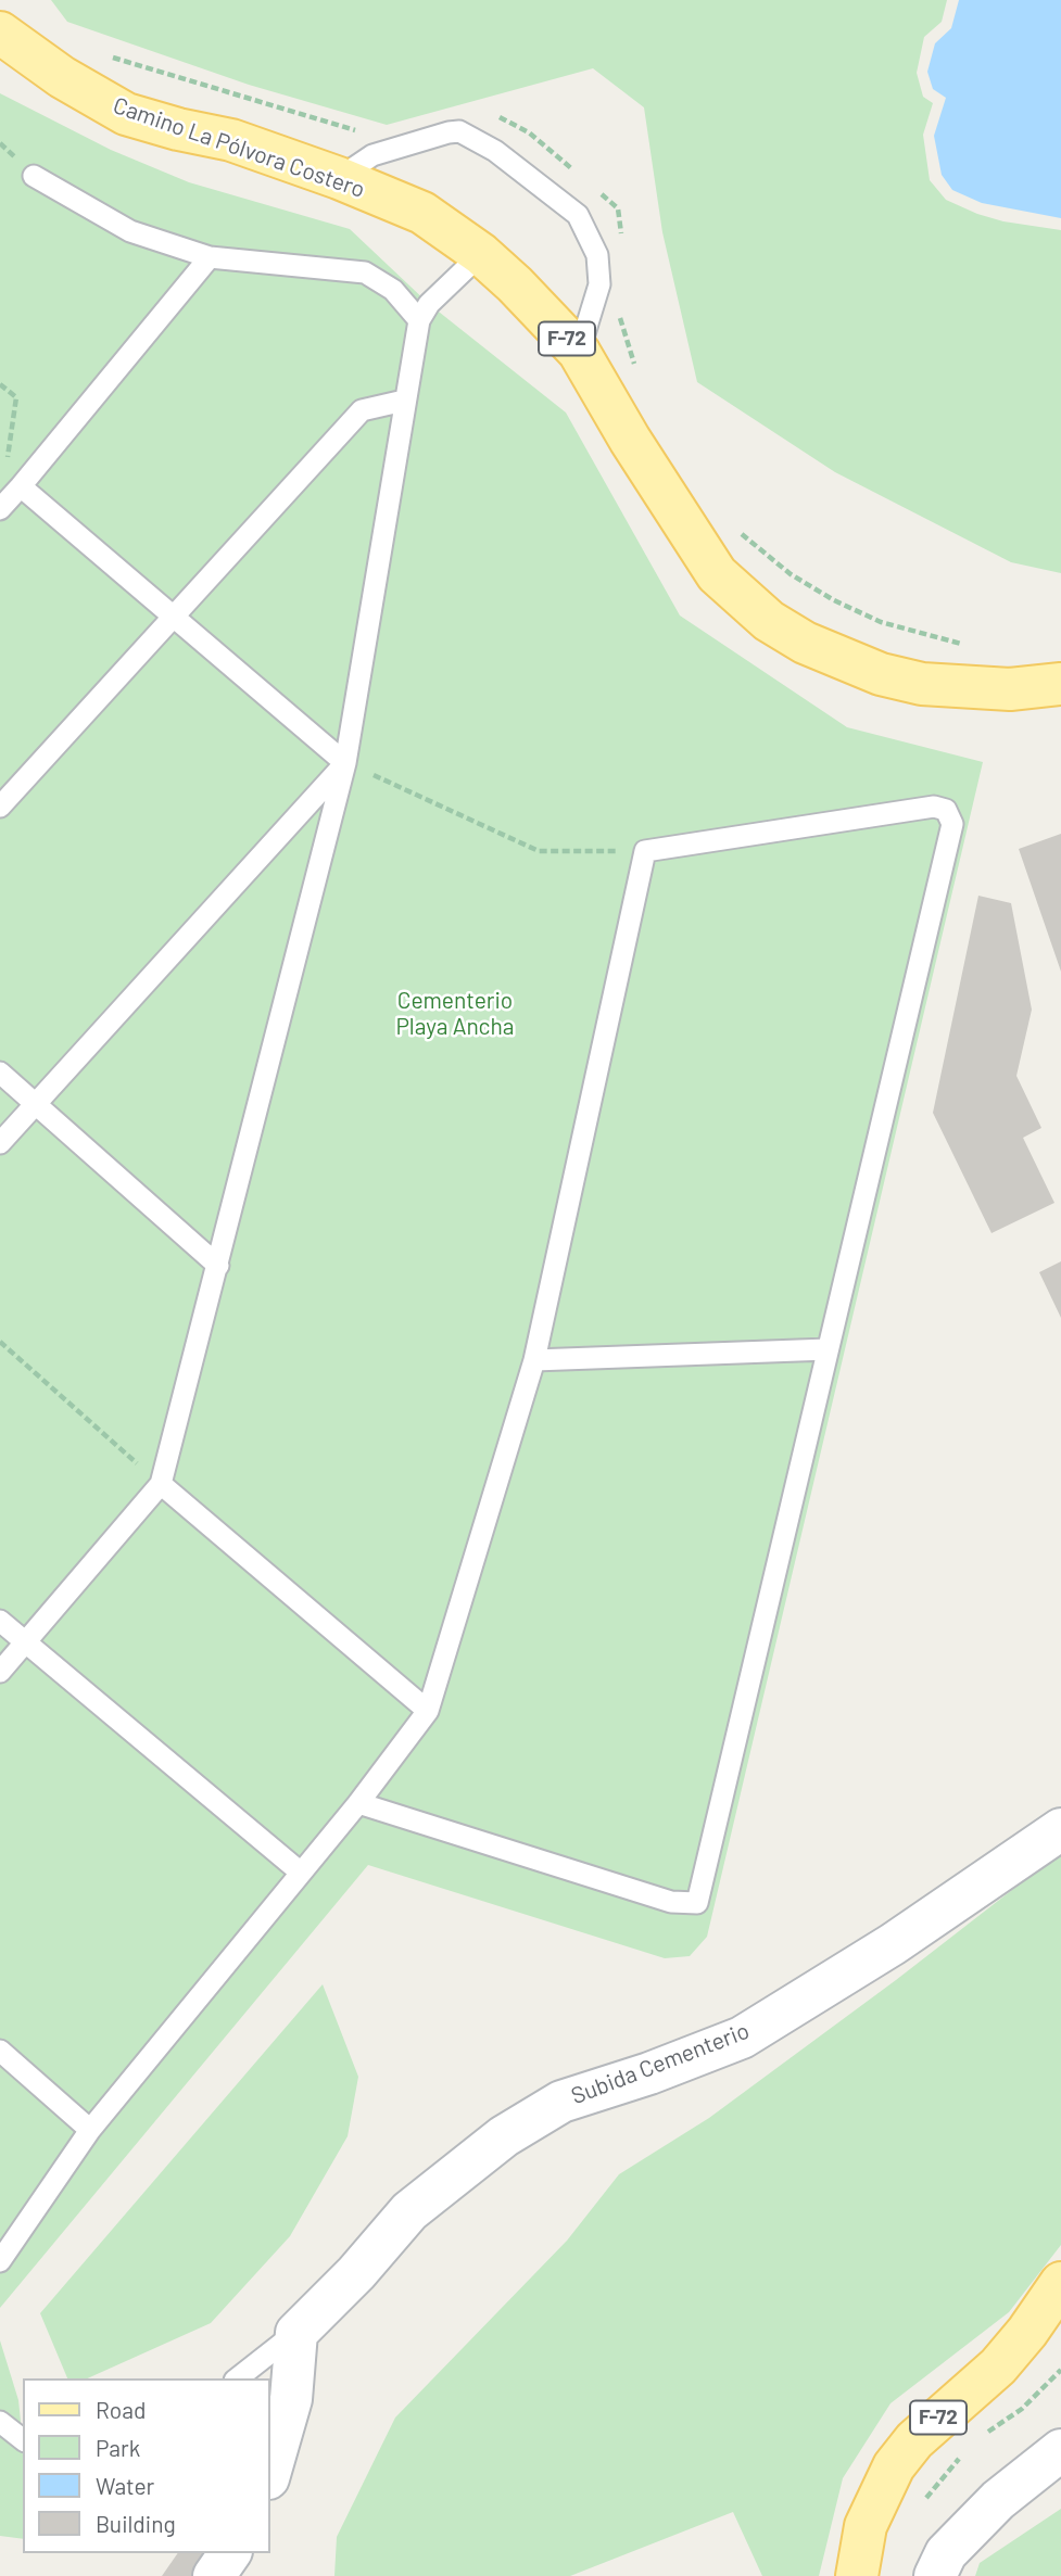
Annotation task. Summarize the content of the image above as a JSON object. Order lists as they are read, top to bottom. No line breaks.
{"streets":{"main road":["Camino La Pólvora Costero","F-72"],"street":["Subida Cementerio"]},"parks":["Cementerio Playa Ancha"],"legend":["Road","Park","Water","Building"]}
